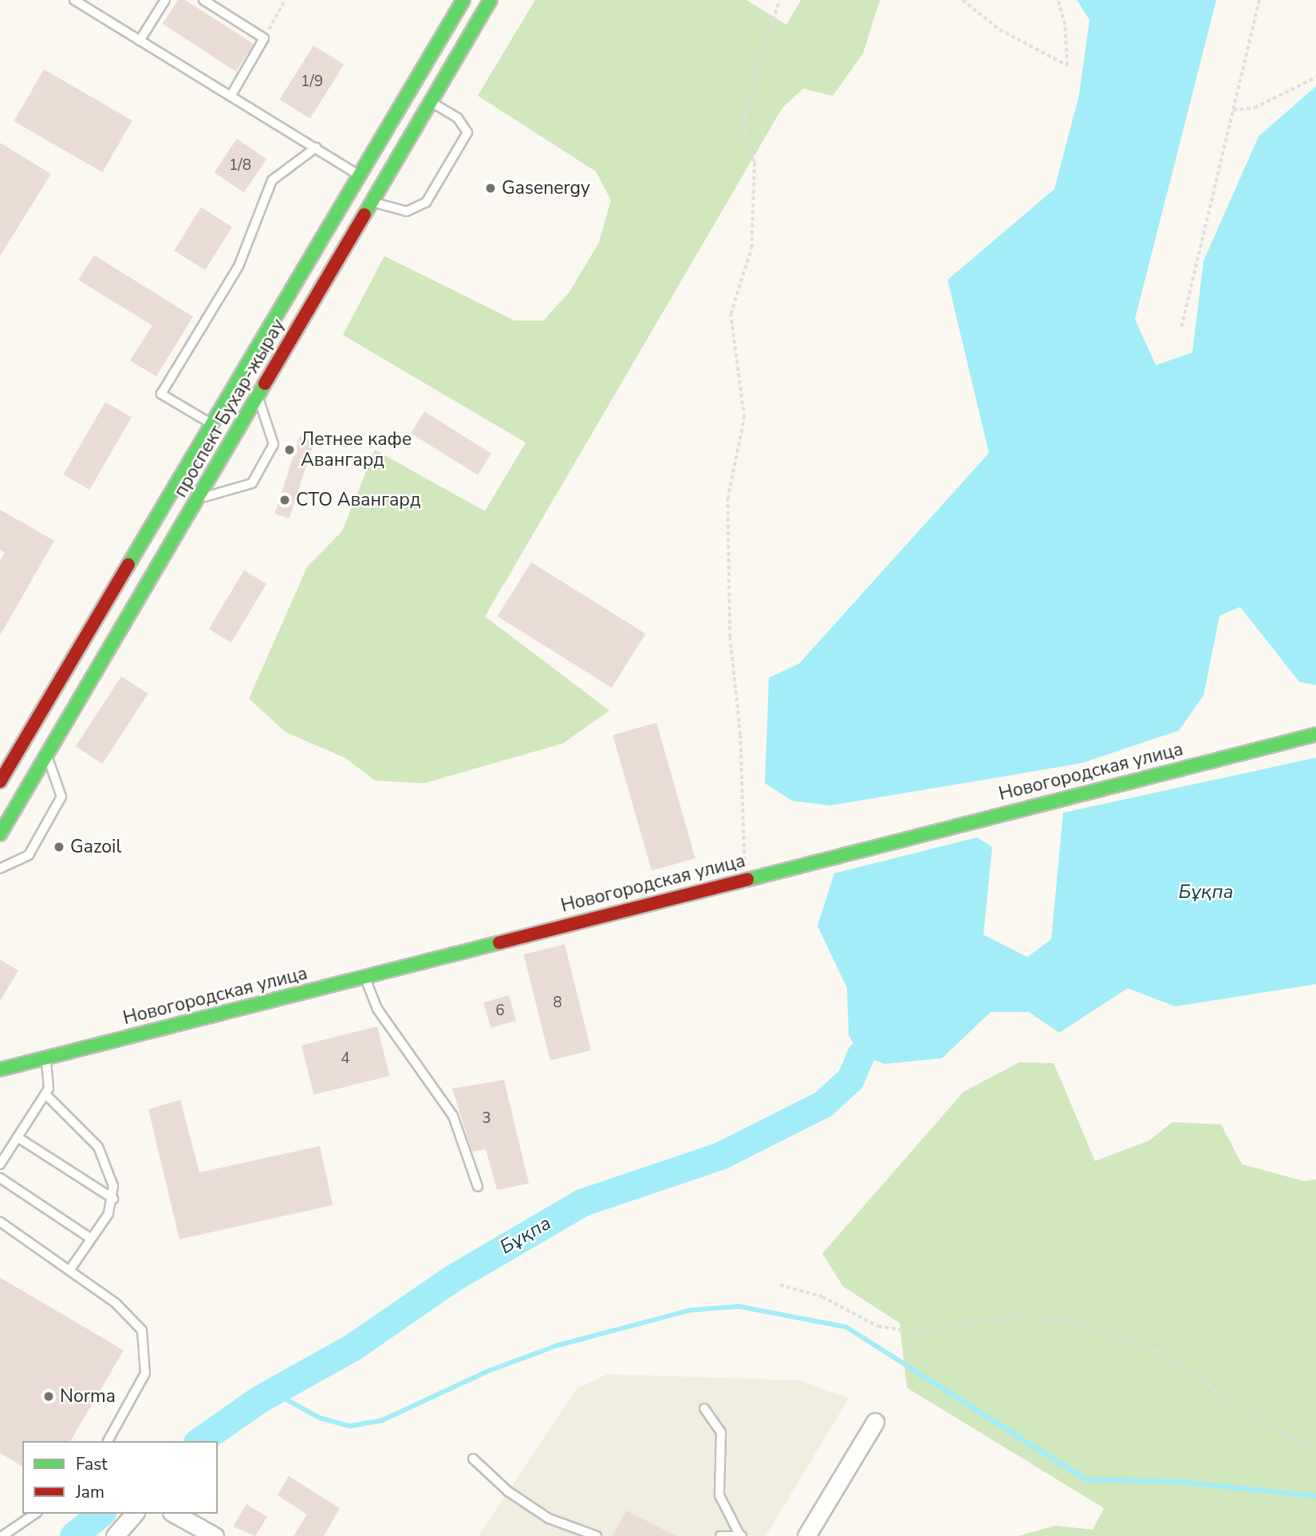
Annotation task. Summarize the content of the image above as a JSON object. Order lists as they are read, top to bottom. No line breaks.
{"streets":{"main road":["проспект Бухар-жырау","Новогородская улица"]},"water":["Бұқпа"],"places":["Gasenergy","Летнее кафе Авангард","СТО Авангард","Gazoil","Norma"],"house_numbers":["1/9","1/8","8","6","4","3"],"legend":["Fast","Jam"]}
